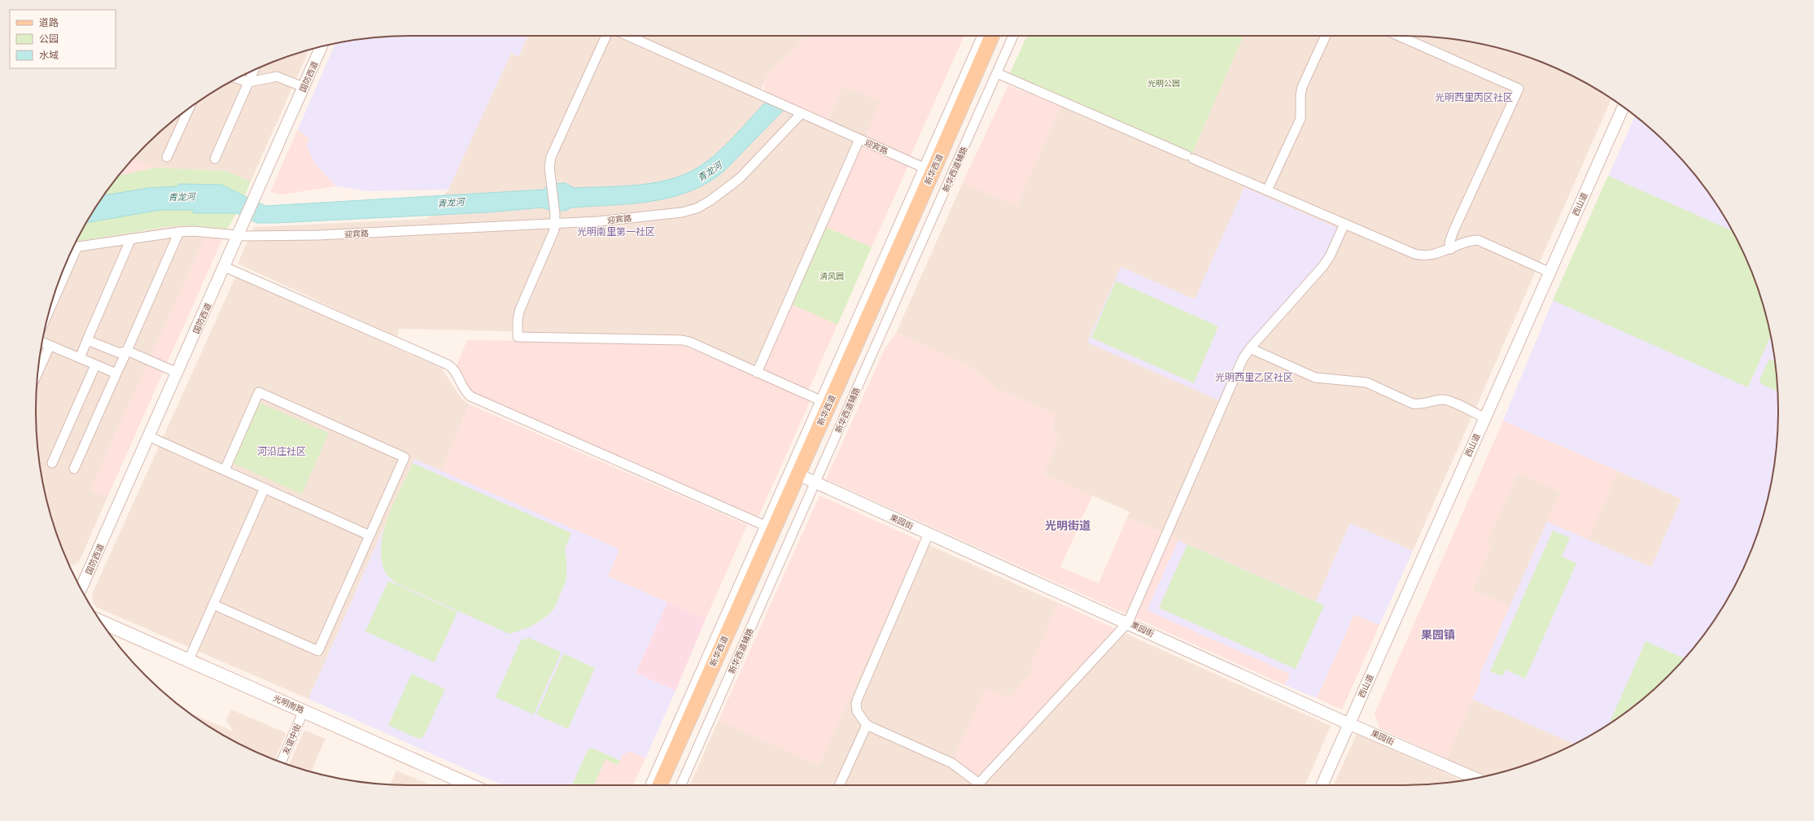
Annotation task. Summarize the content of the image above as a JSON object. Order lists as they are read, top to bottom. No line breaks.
{"streets":{"main road":["新华西道","光明南路"],"street":["国防西道","迎宾路","新华西道辅路","西山道","果园街","友谊中街"]},"crossings":[["国防西道","迎宾路"],["新华西道","新华西道辅路"],["新华西道","果园街"],["新华西道辅路","果园街"],["西山道","果园街"],["光明南路","友谊中街"]],"districts":["光明西里丙区社区","光明南里第一社区","光明西里乙区社区","河沿庄社区","光明街道","果园镇"],"water":["青龙河"],"parks":["光明公园","清风园"],"legend":["道路","公园","水域"]}
